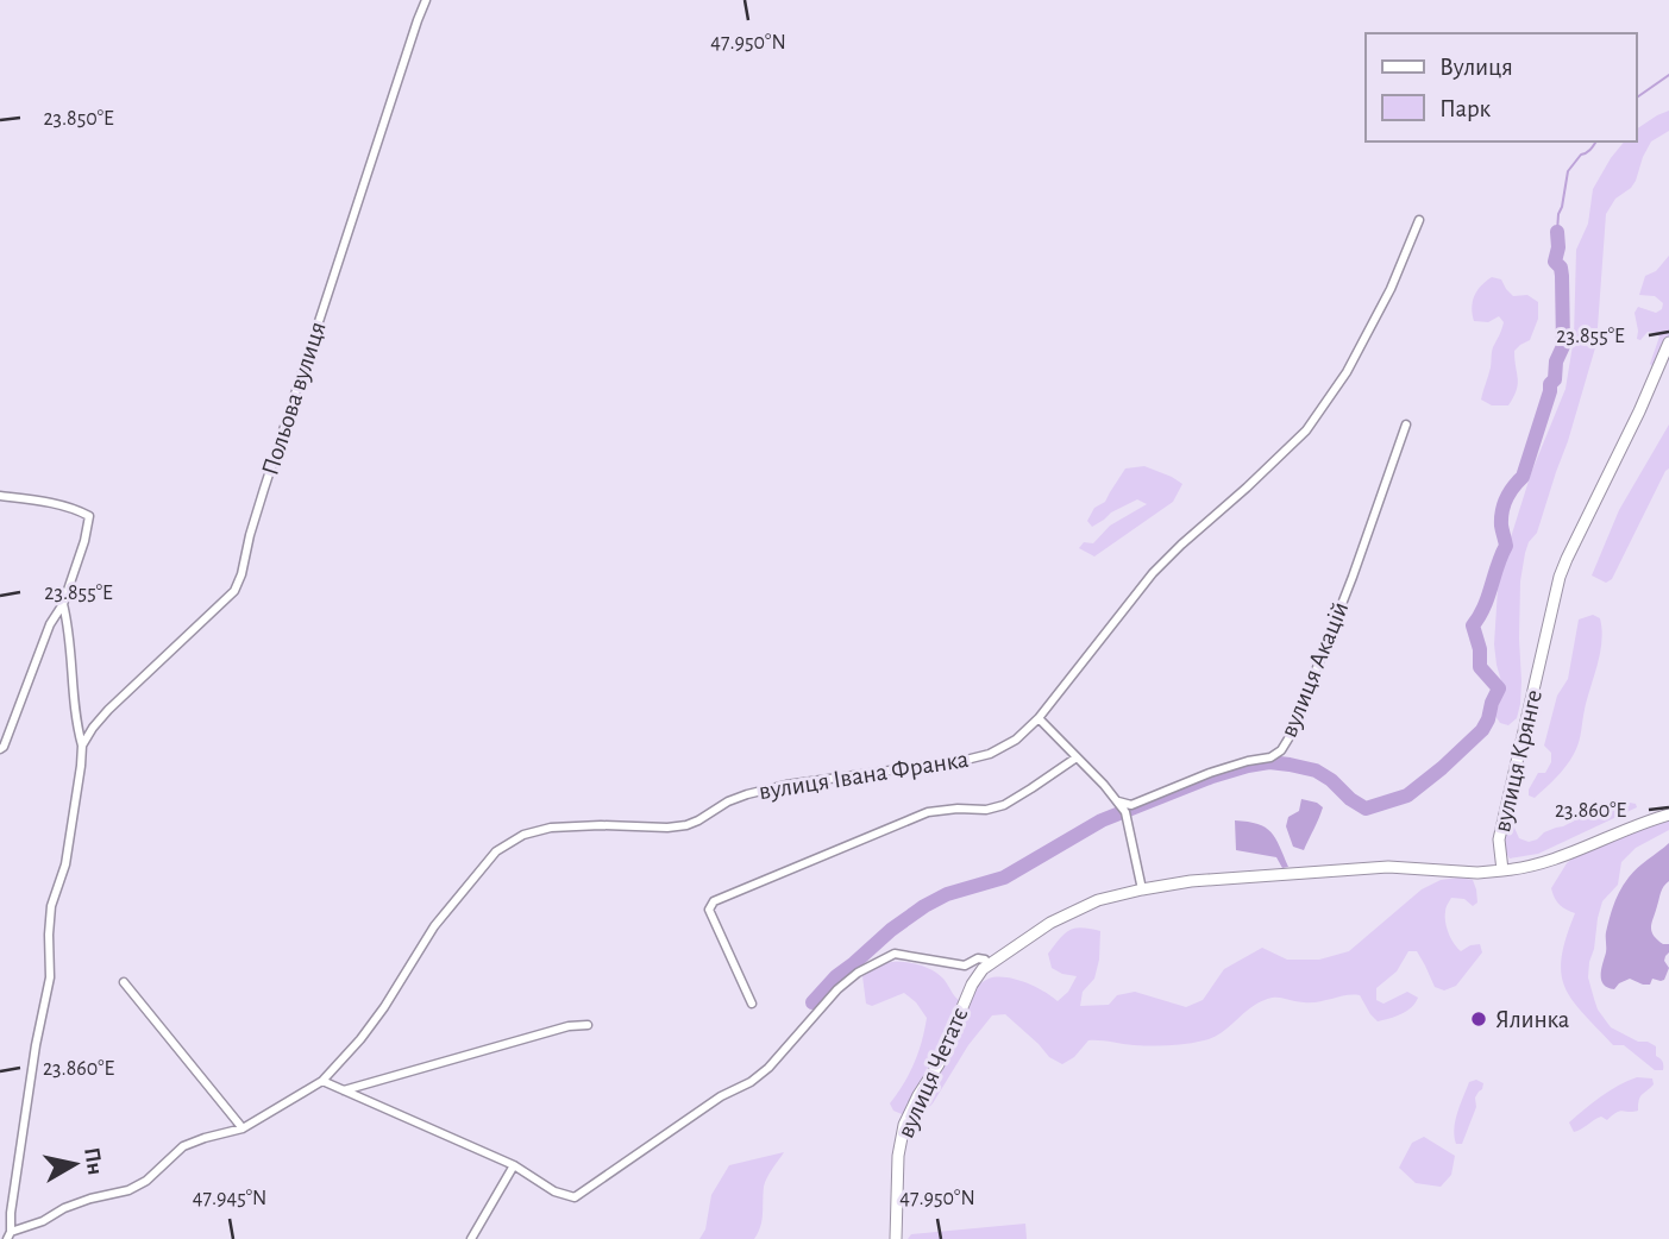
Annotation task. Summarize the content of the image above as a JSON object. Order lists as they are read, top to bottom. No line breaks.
{"streets":{"street":["Польова вулиця","вулиця Акацій","вулиця Крянге","вулиця Івана Франка","вулиця Четатє"]},"crossings":[["Польова вулиця","вулиця Івана Франка"],["вулиця Крянге","вулиця Четатє"]],"places":["Ялинка"],"legend":["Вулиця","Парк"],"north":"right","coordinates":["47.950°N","23.850°E","23.855°E","23.860°E","47.945°N"]}
